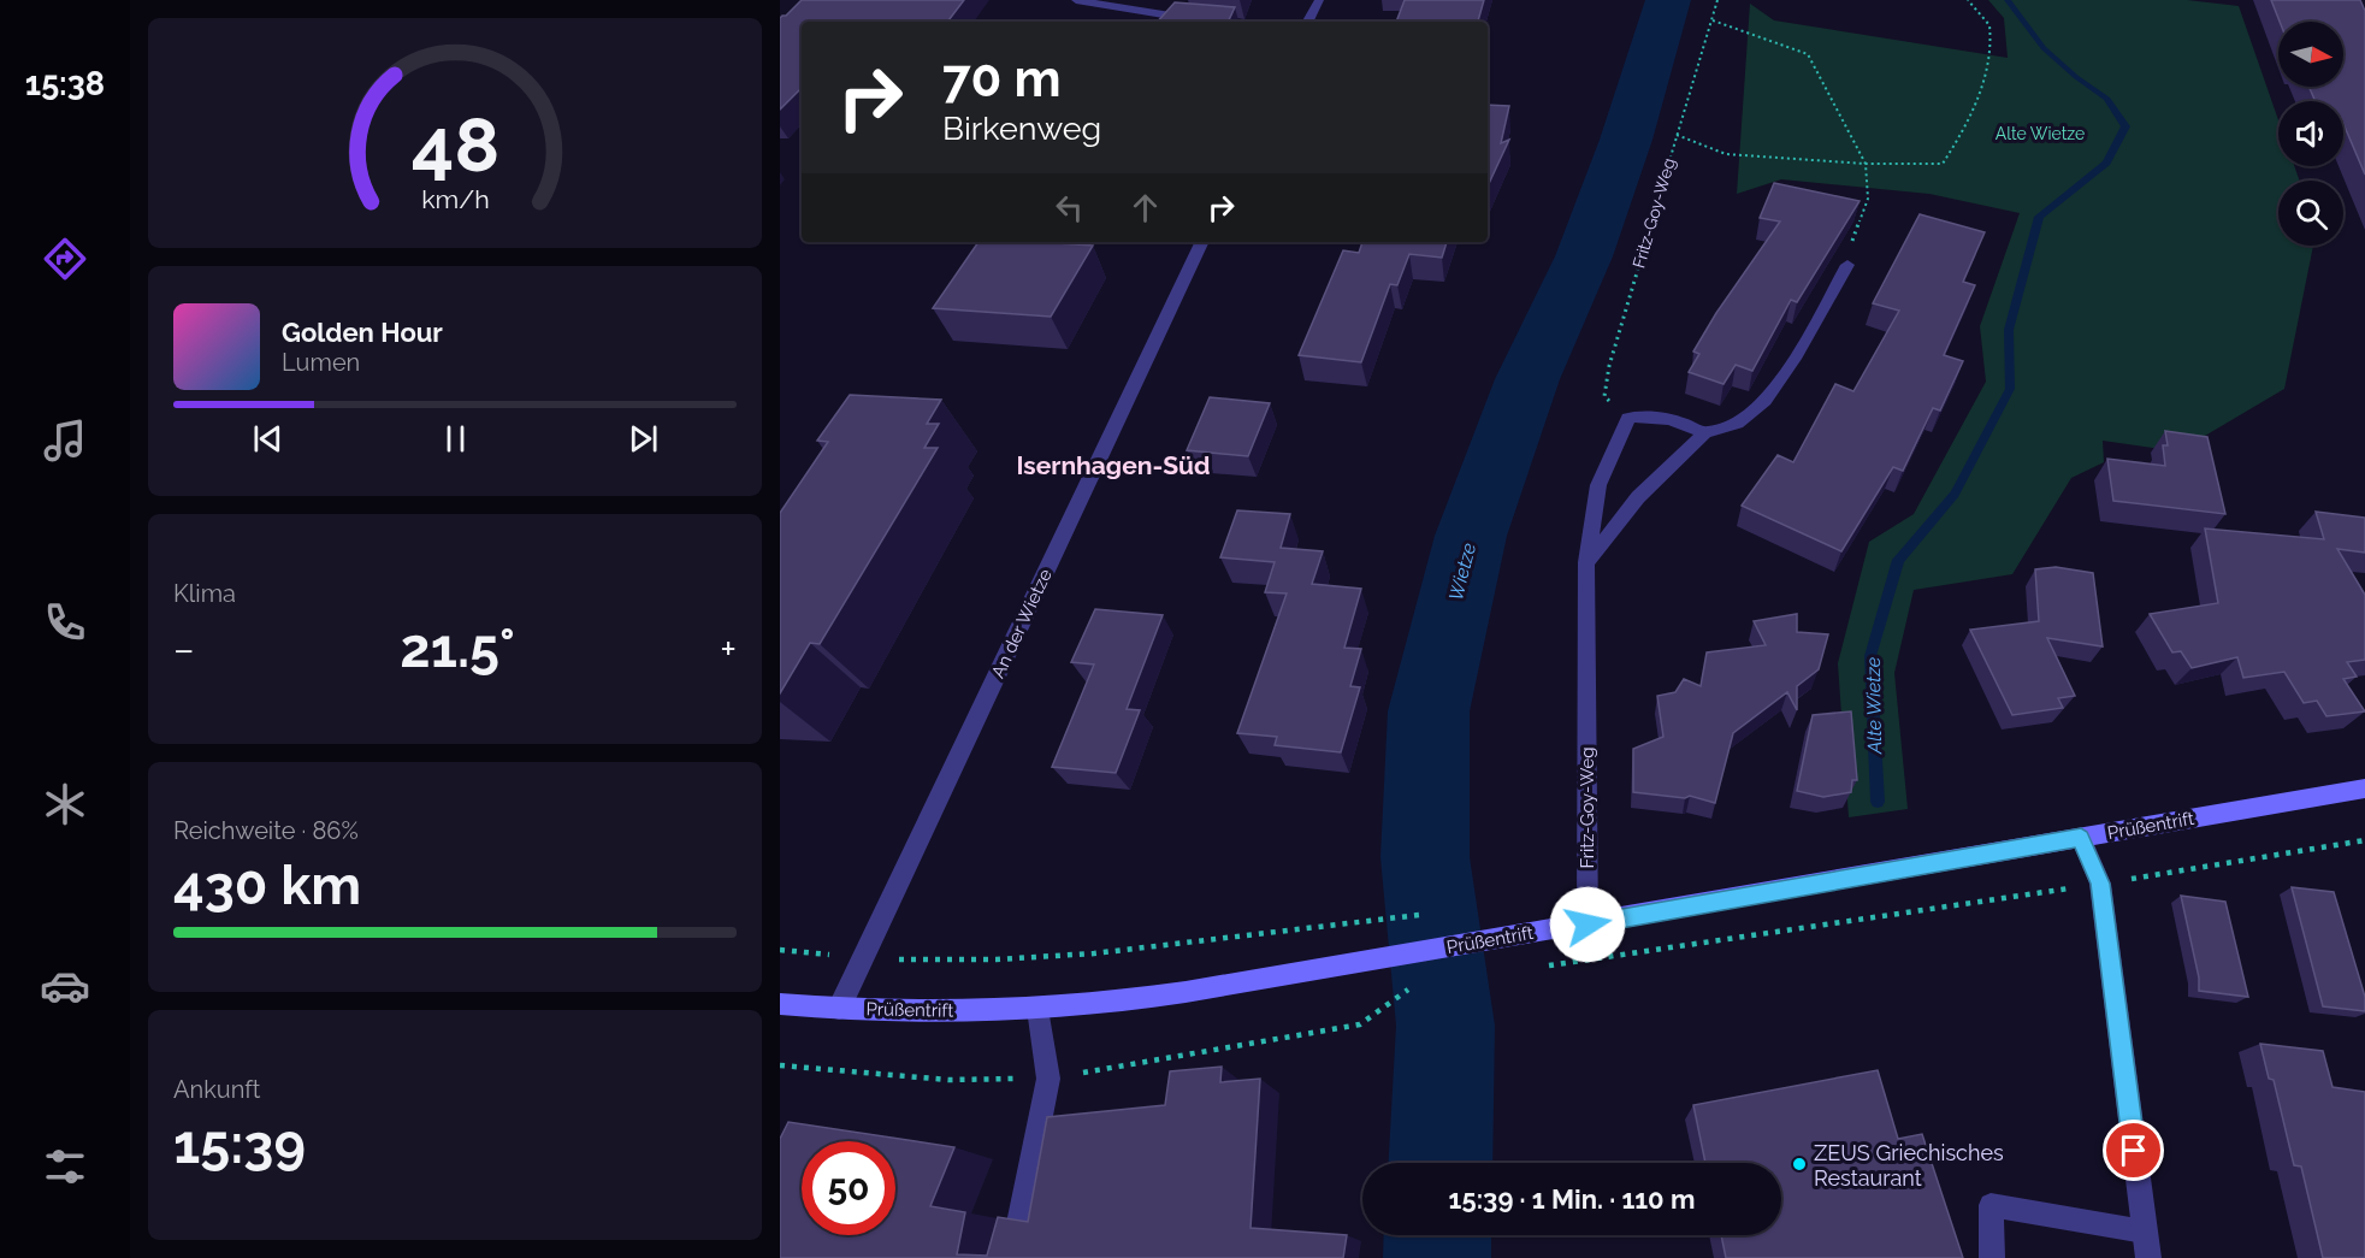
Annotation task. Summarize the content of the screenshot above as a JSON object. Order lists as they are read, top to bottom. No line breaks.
{"streets":{"main road":["Prüßentrift"],"street":["Fritz-Goy-Weg","An der Wietze"]},"crossings":[["Fritz-Goy-Weg","Prüßentrift"],["An der Wietze","Prüßentrift"]],"districts":["Isernhagen-Süd"],"water":["Wietze","Alte Wietze"],"parks":["Alte Wietze"],"places":["ZEUS Griechisches Restaurant"],"north":"right","page":{"tabs":"15:38","turn":["70 m","Birkenweg"],"song":["Golden Hour","Lumen"],"tile":["Klima",["Reichweite · 86%","430 km"],["Ankunft","15:39"]],"heat":["−","21.5°","+"],"limit":"50","trip":"15:39 · 1 Min. · 110 m","gauge":["48","km/h"]}}
